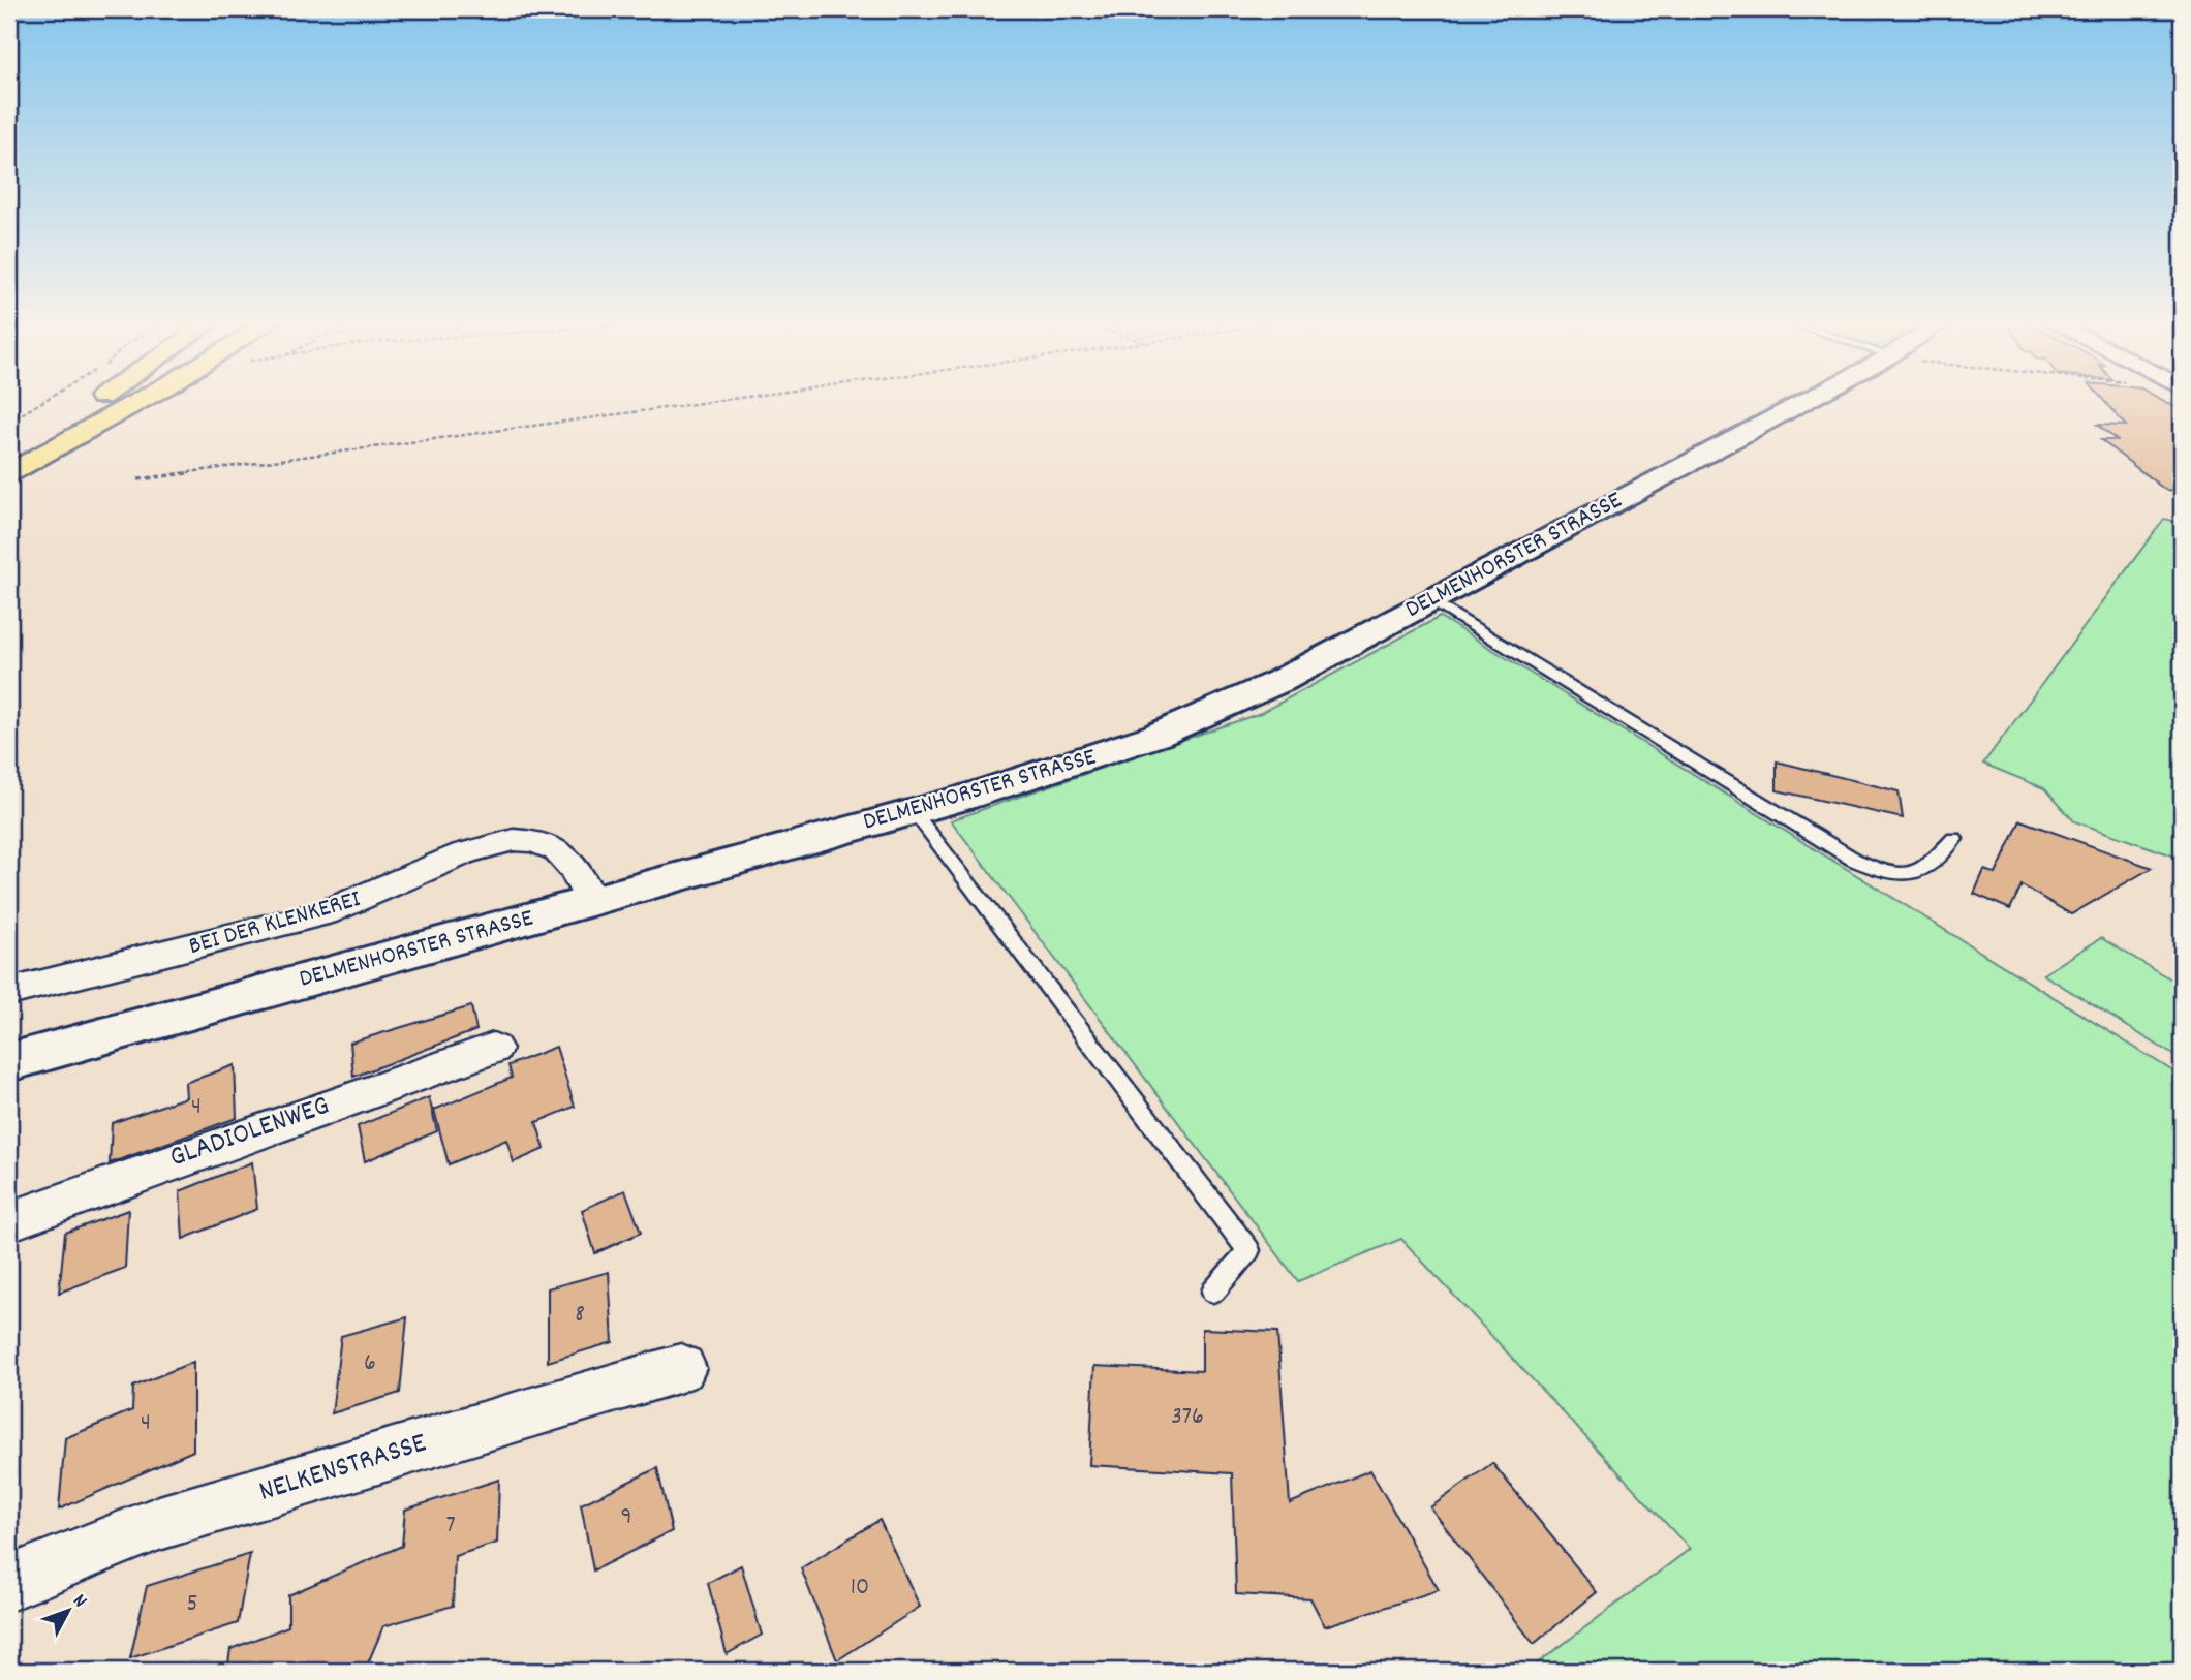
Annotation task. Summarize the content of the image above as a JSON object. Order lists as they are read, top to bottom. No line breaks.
{"streets":{"street":["DELMENHORSTER STRASSE","BEI DER KLENKEREI","GLADIOLENWEG","NELKENSTRASSE"]},"crossings":[["DELMENHORSTER STRASSE","BEI DER KLENKEREI"]],"house_numbers":["4","8","6","376","4","9","7","10","5"],"north":"top right"}
